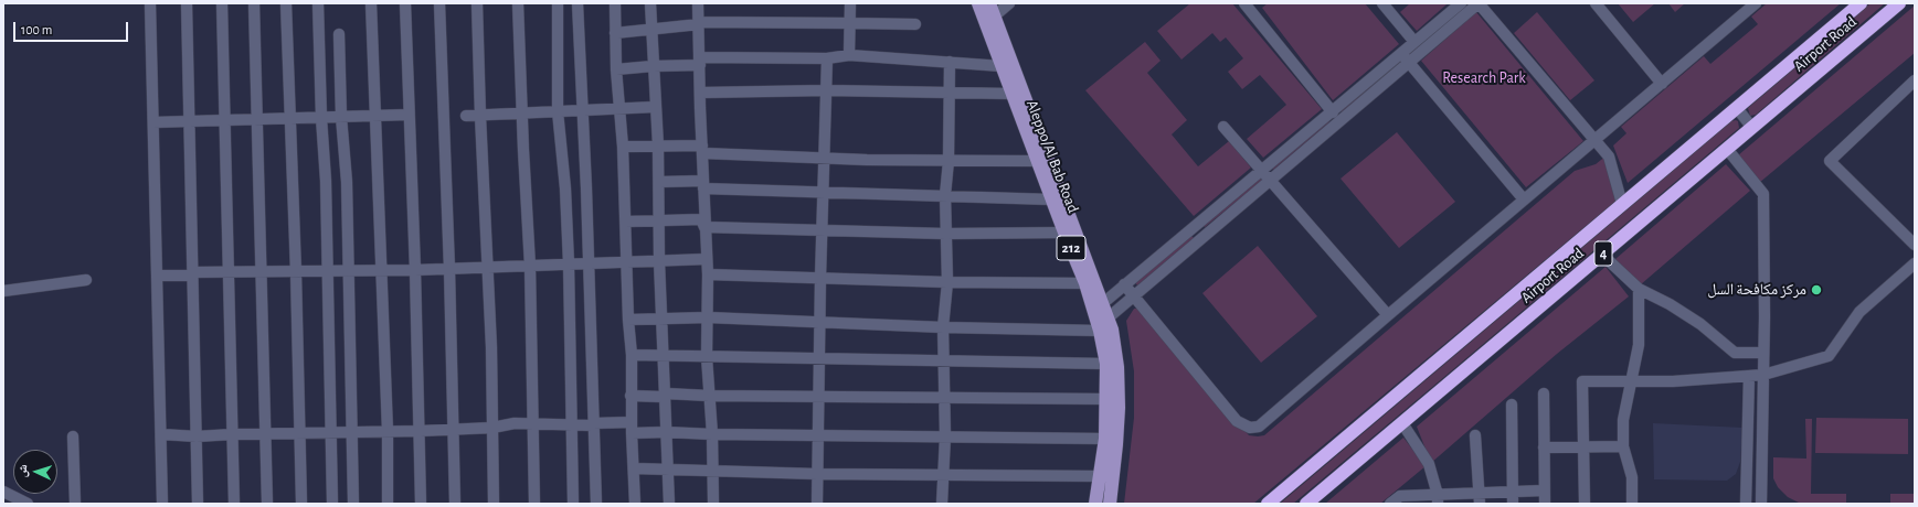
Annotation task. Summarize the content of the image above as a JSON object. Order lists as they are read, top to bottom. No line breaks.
{"streets":{"highway":["Airport Road","4"],"main road":["Aleppo/Al Bab Road","212"]},"parks":["Research Park"],"places":["مركز مكافحة السل"],"scale_bar":"100 m","north":"left"}
